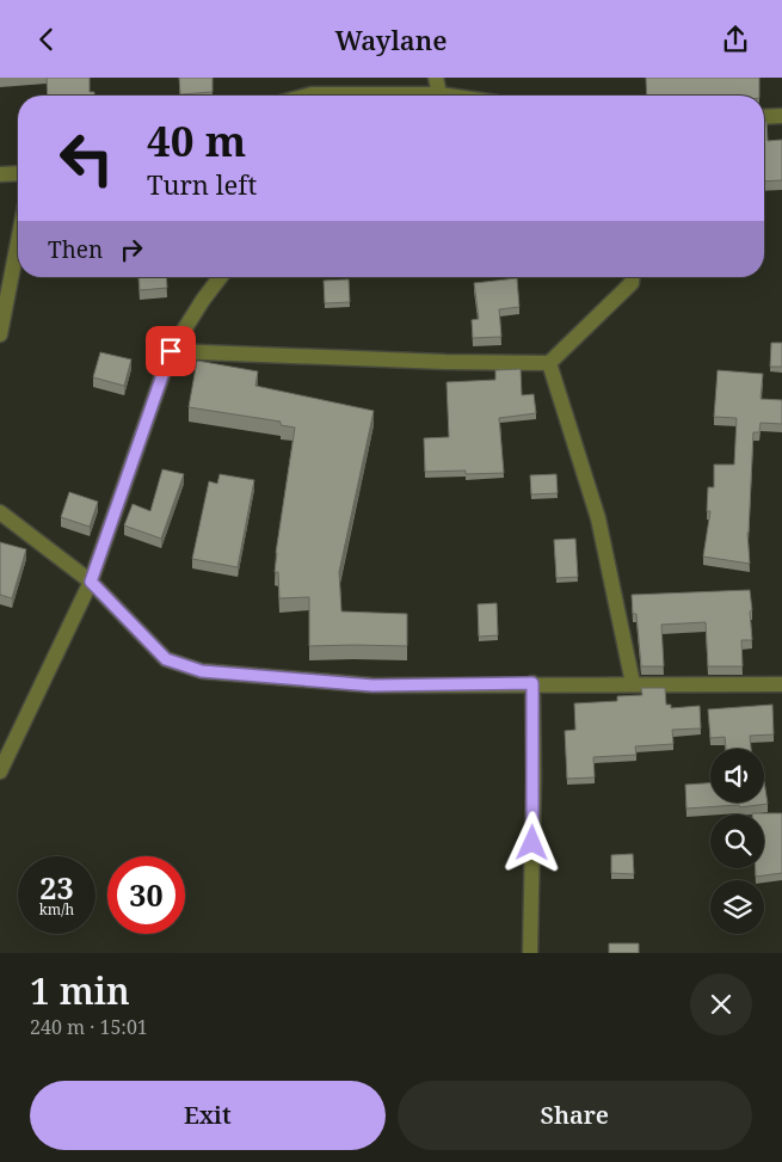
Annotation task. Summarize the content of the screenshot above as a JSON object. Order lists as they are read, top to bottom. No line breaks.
{"page":{"header":"Waylane","turn":["40 m","Turn left"],"then":"Then","speed":"23 km/h","limit":"30","heading":["1 min","240 m · 15:01"],"buttons":["Exit","Share"]}}
